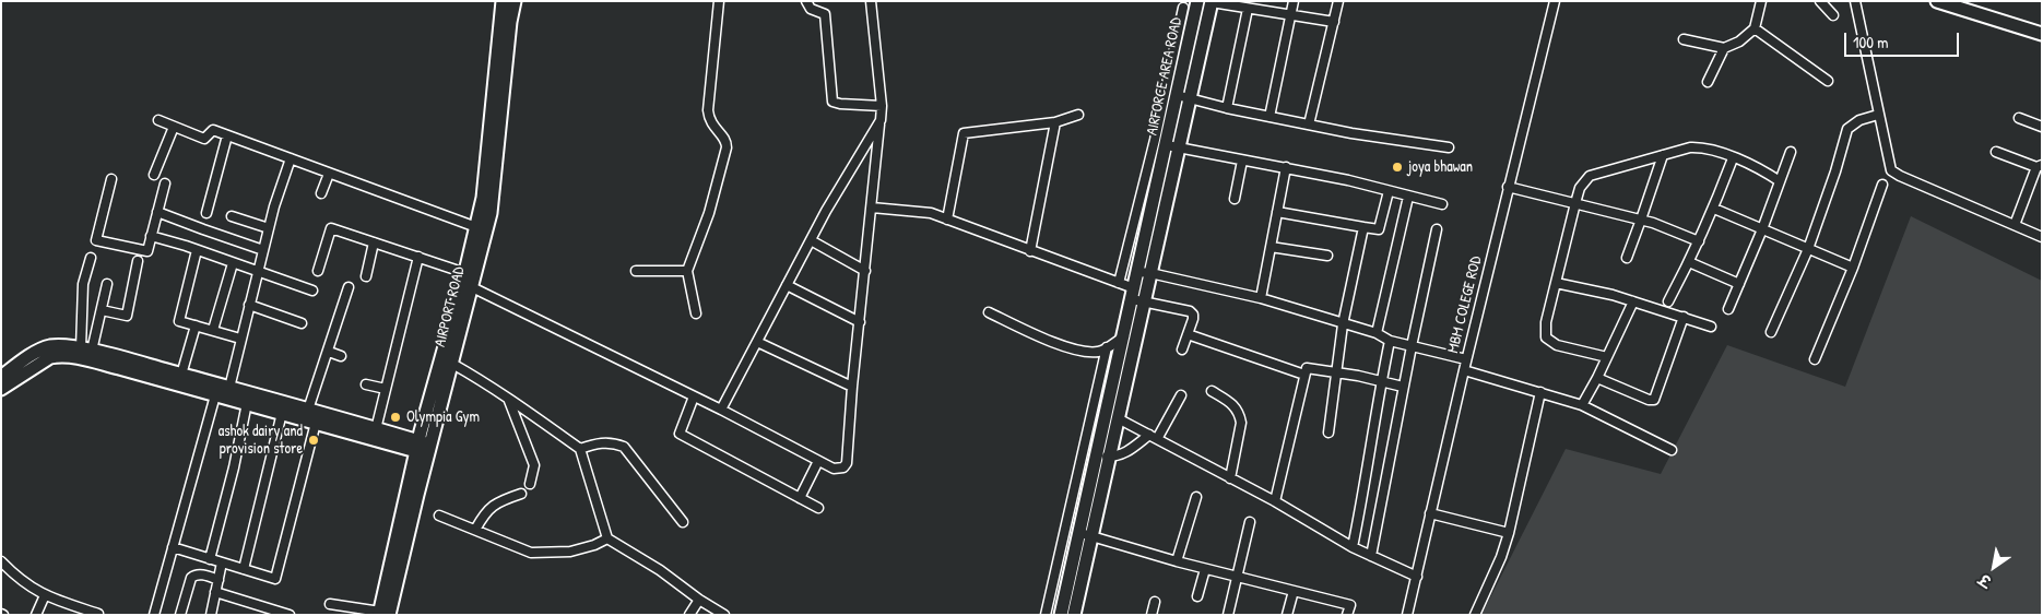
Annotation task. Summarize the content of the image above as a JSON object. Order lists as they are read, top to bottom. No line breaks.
{"streets":{"street":["AIRFORCE AREA ROAD","MBM COLEGE ROD","AIRPORT ROAD"]},"places":["joya bhawan","Olympia Gym","ashok dairy and provision store"],"scale_bar":"100 m","north":"bottom left"}
